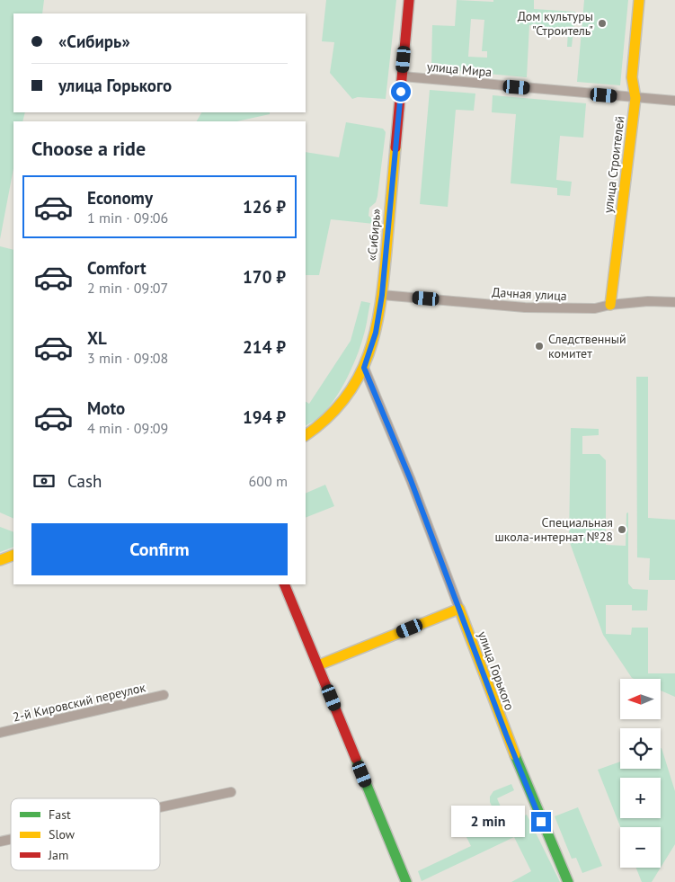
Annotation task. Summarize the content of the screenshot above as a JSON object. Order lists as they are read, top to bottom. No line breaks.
{"streets":{"main road":["улица Строителей","«Сибирь»","улица Горького"],"street":["улица Мира","Дачная улица","2-й Кировский переулок"]},"crossings":[["улица Мира","улица Строителей"],["улица Мира","«Сибирь»"],["улица Строителей","Дачная улица"],["«Сибирь»","Дачная улица"]],"places":["Дом культуры \"Строитель\"","Следственный комитет","Специальная школа-интернат №28"],"legend":["Fast","Slow","Jam"],"north":"left","page":{"banner":["«Сибирь»","улица Горького"],"heading":"Choose a ride","list":[{"name":"Economy","note":"1 min · 09:06","value":"126 ₽"},{"name":"Comfort","note":"2 min · 09:07","value":"170 ₽"},{"name":"XL","note":"3 min · 09:08","value":"214 ₽"},{"name":"Moto","note":"4 min · 09:09","value":"194 ₽"}],"pay":["Cash","600 m"],"buttons":"Confirm","map_buttons":["+","−"],"bubble":"2 min"}}
